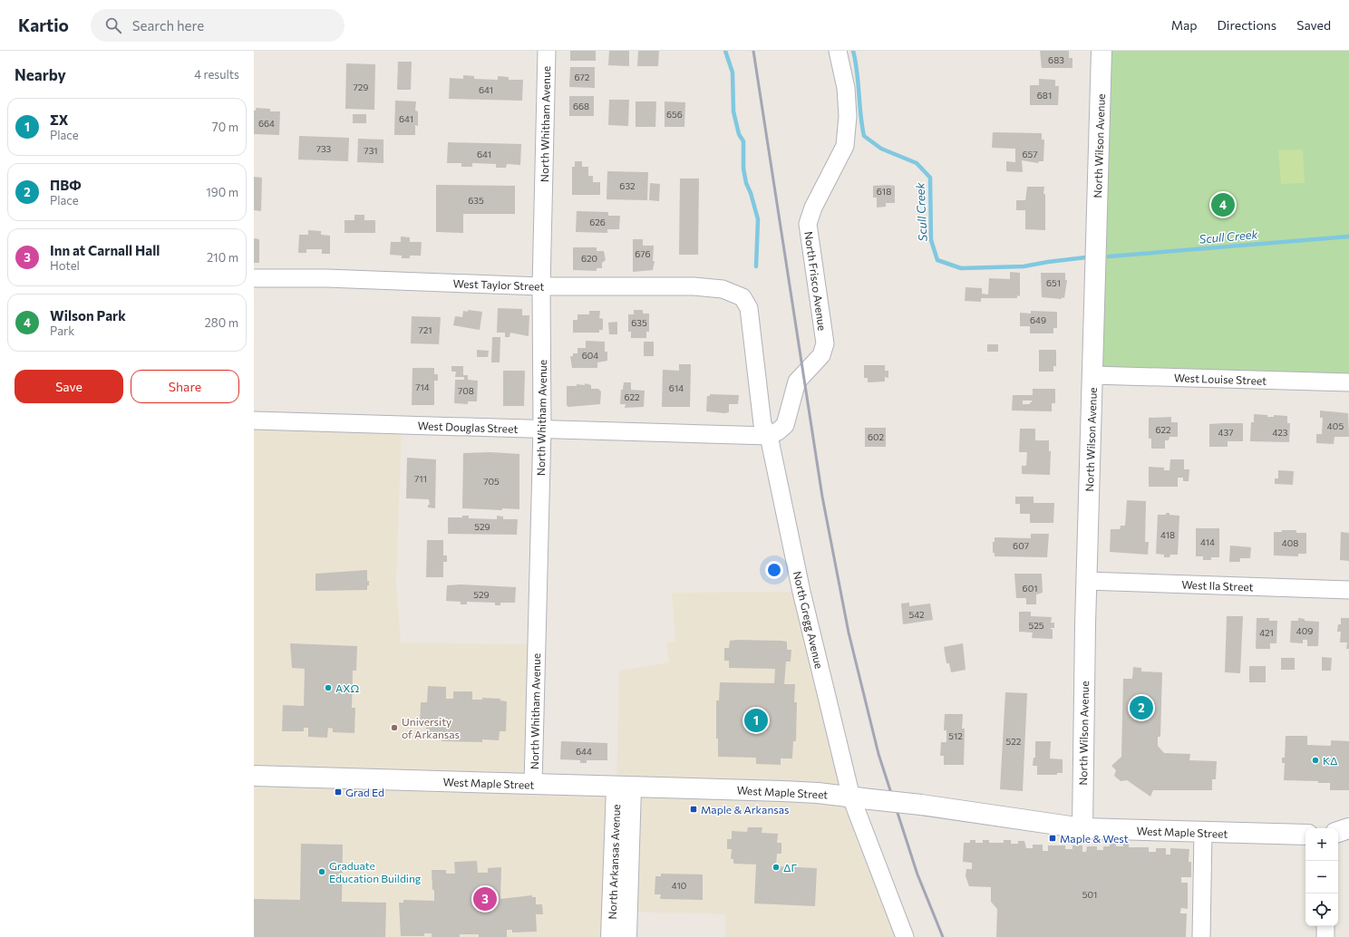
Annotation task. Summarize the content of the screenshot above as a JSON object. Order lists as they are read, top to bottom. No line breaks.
{"streets":{"street":["North Whitham Avenue","North Wilson Avenue","North Frisco Avenue","West Taylor Street","West Louise Street","West Douglas Street","West Ila Street","North Gregg Avenue","West Maple Street","North Arkansas Avenue"]},"crossings":[["North Whitham Avenue","West Taylor Street"],["North Whitham Avenue","West Douglas Street"],["North Whitham Avenue","West Maple Street"],["North Wilson Avenue","West Louise Street"],["North Wilson Avenue","West Ila Street"],["North Wilson Avenue","West Maple Street"],["North Frisco Avenue","West Douglas Street"],["North Frisco Avenue","North Gregg Avenue"],["West Taylor Street","North Gregg Avenue"],["West Douglas Street","North Gregg Avenue"],["North Gregg Avenue","West Maple Street"],["West Maple Street","North Arkansas Avenue"]],"water":["Scull Creek"],"places":{"other":["ΑΧΩ","University of Arkansas","ΚΔ","ΔΓ","Graduate Education Building"],"transit":["Grad Ed","Maple & Arkansas","Maple & West"]},"house_numbers":["683","672","729","641","681","668","656","641","664","733","731","641","657","632","618","635","626","676","620","651","649","635","721","604","714","614","708","622","405","622","437","423","602","711","705","529","418","414","408","607","601","529","542","525","409","421","512","522","644","410","501"],"page":{"header":"Kartio","search":"Search here","nav":["Map","Directions","Saved"],"heading":["Nearby","4 results"],"list":[{"mark":"1","name":"ΣΧ","note":"Place","value":"70 m"},{"mark":"2","name":"ΠΒΦ","note":"Place","value":"190 m"},{"mark":"3","name":"Inn at Carnall Hall","note":"Hotel","value":"210 m"},{"mark":"4","name":"Wilson Park","note":"Park","value":"280 m"}],"pins":["4","2","1","3"],"buttons":["Save","Share"],"map_buttons":["+","−"]}}
